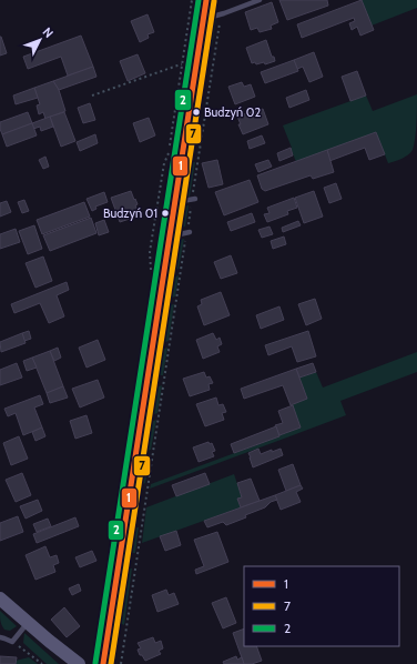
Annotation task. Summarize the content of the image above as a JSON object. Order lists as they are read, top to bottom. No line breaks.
{"places":["Budzyń 02","Budzyń 01"],"lines":["transit line 1","transit line 2","transit line 7"],"legend":["1","7","2"],"north":"top right"}
